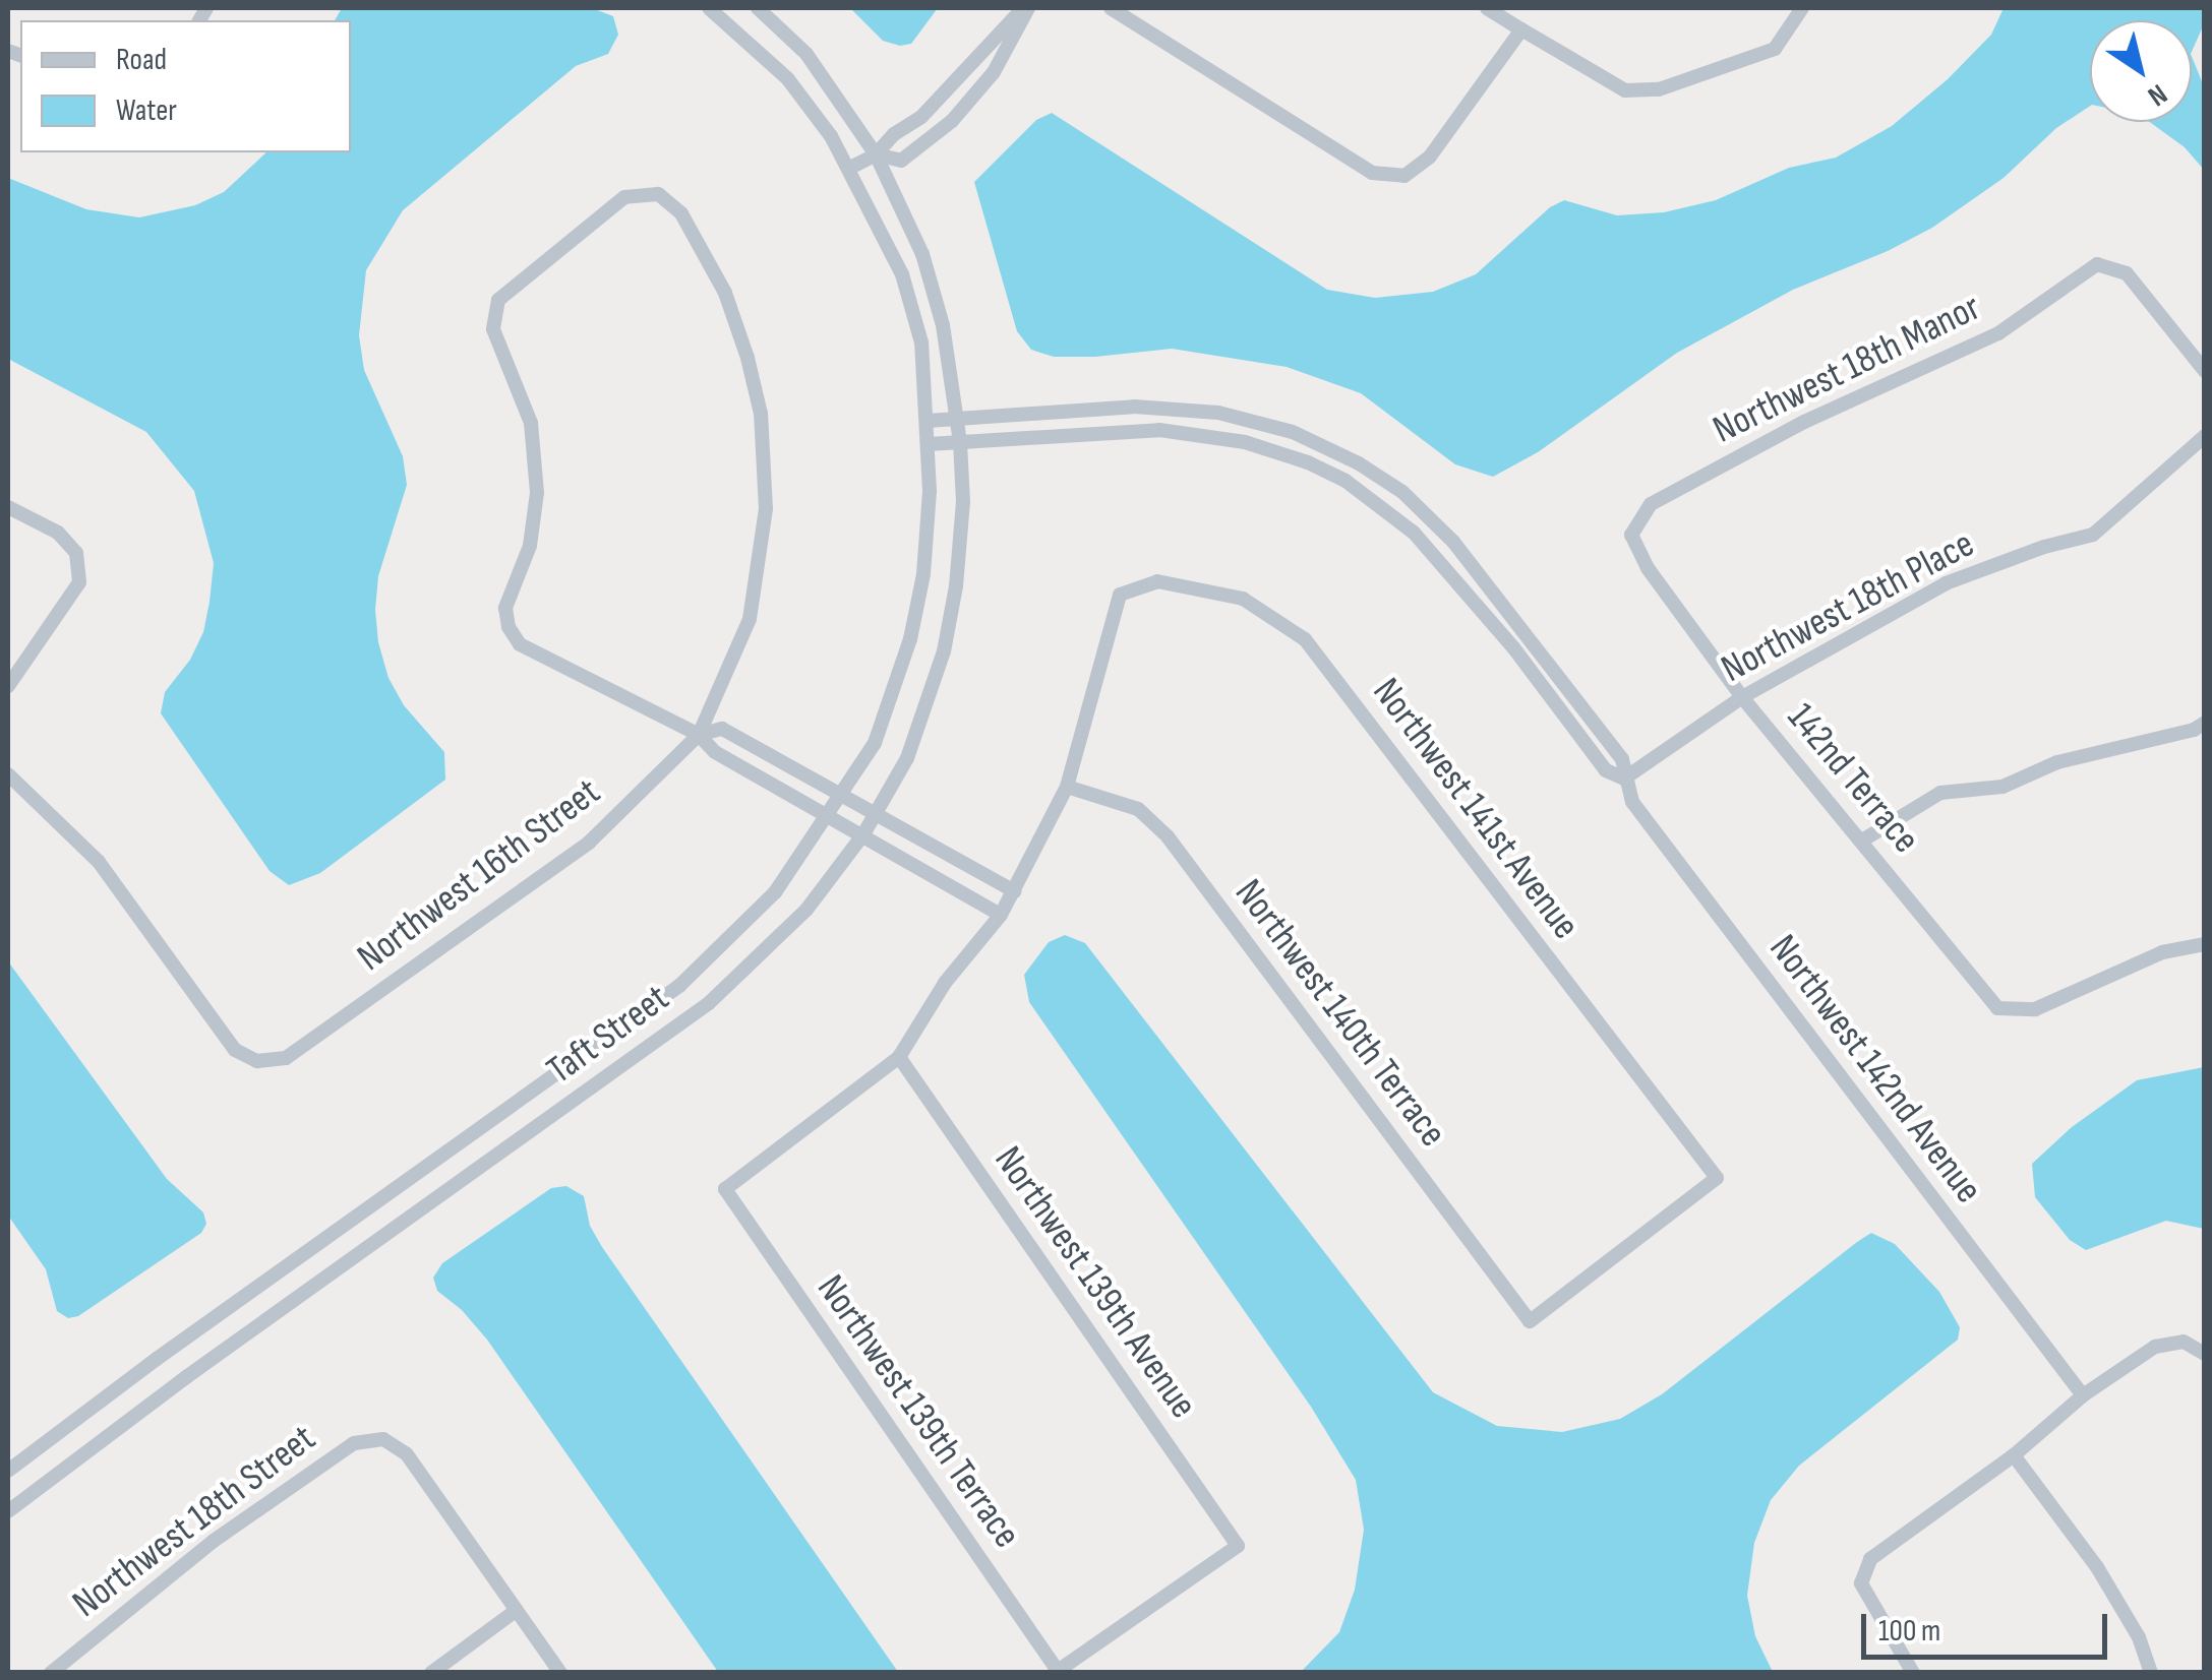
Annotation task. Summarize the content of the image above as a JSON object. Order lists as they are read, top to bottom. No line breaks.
{"streets":{"street":["Northwest 18th Manor","Northwest 18th Place","142nd Terrace","Northwest 141st Avenue","Northwest 16th Street","Northwest 140th Terrace","Taft Street","Northwest 142nd Avenue","Northwest 139th Avenue","Northwest 139th Terrace","Northwest 18th Street"]},"crossings":[["Northwest 18th Manor","142nd Terrace"],["Northwest 18th Place","142nd Terrace"],["Northwest 18th Place","Northwest 142nd Avenue"],["Northwest 141st Avenue","Northwest 140th Terrace"],["Taft Street","Northwest 142nd Avenue"],["Northwest 139th Avenue","Northwest 139th Terrace"]],"legend":["Road","Water"],"scale_bar":"100 m","north":"bottom right"}
